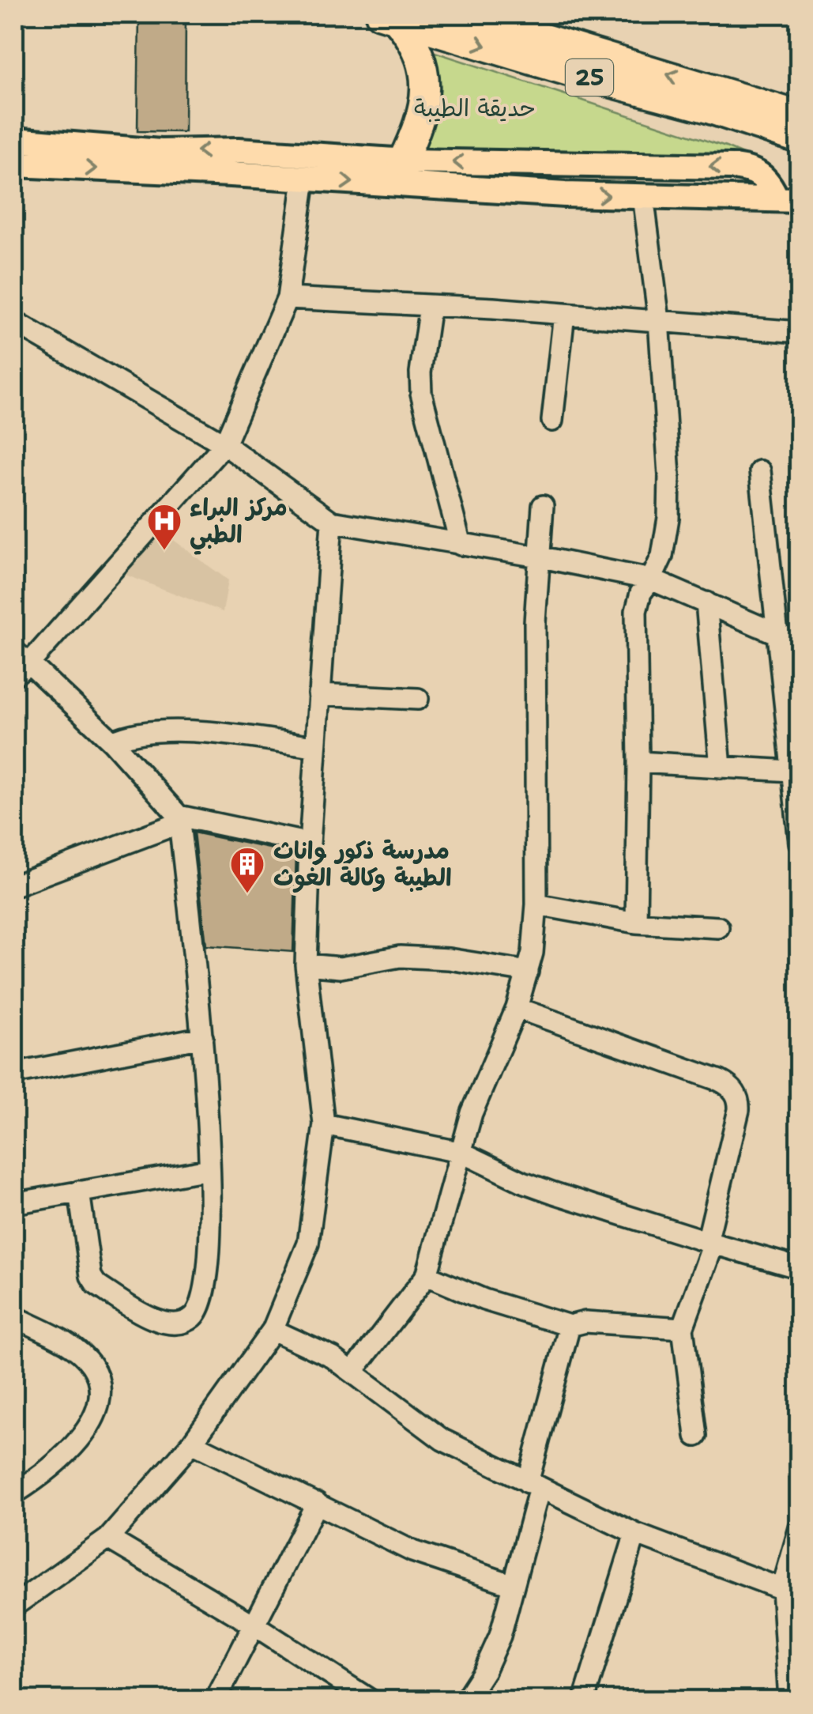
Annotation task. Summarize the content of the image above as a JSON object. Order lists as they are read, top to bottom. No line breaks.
{"streets":{"highway":["25"]},"parks":["حديقة الطيبة"],"places":{"hospital":["مركز البراء الطبي"],"building":["مدرسة ذكور واناث الطيبة وكالة الغوث"]}}
